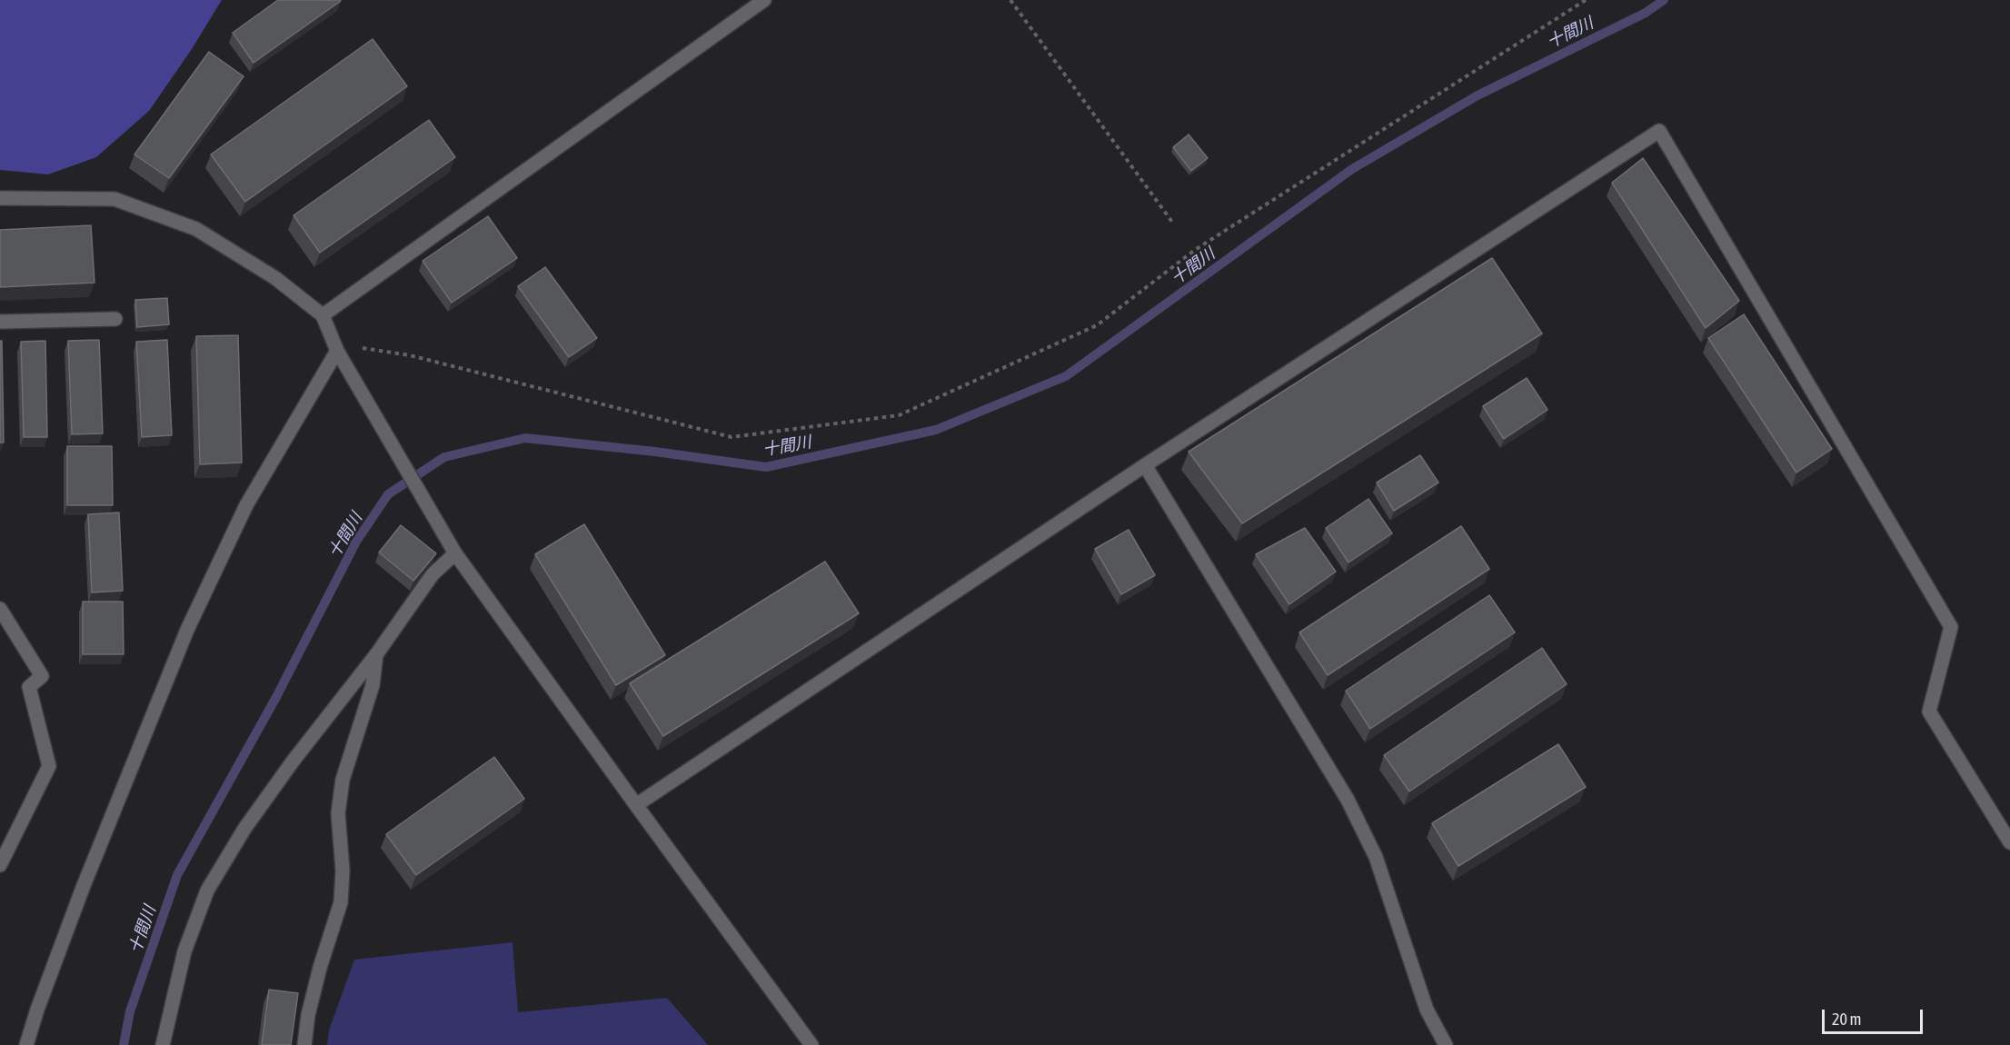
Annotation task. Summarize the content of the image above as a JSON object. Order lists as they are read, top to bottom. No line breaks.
{"water":["十間川"],"scale_bar":"20 m"}
